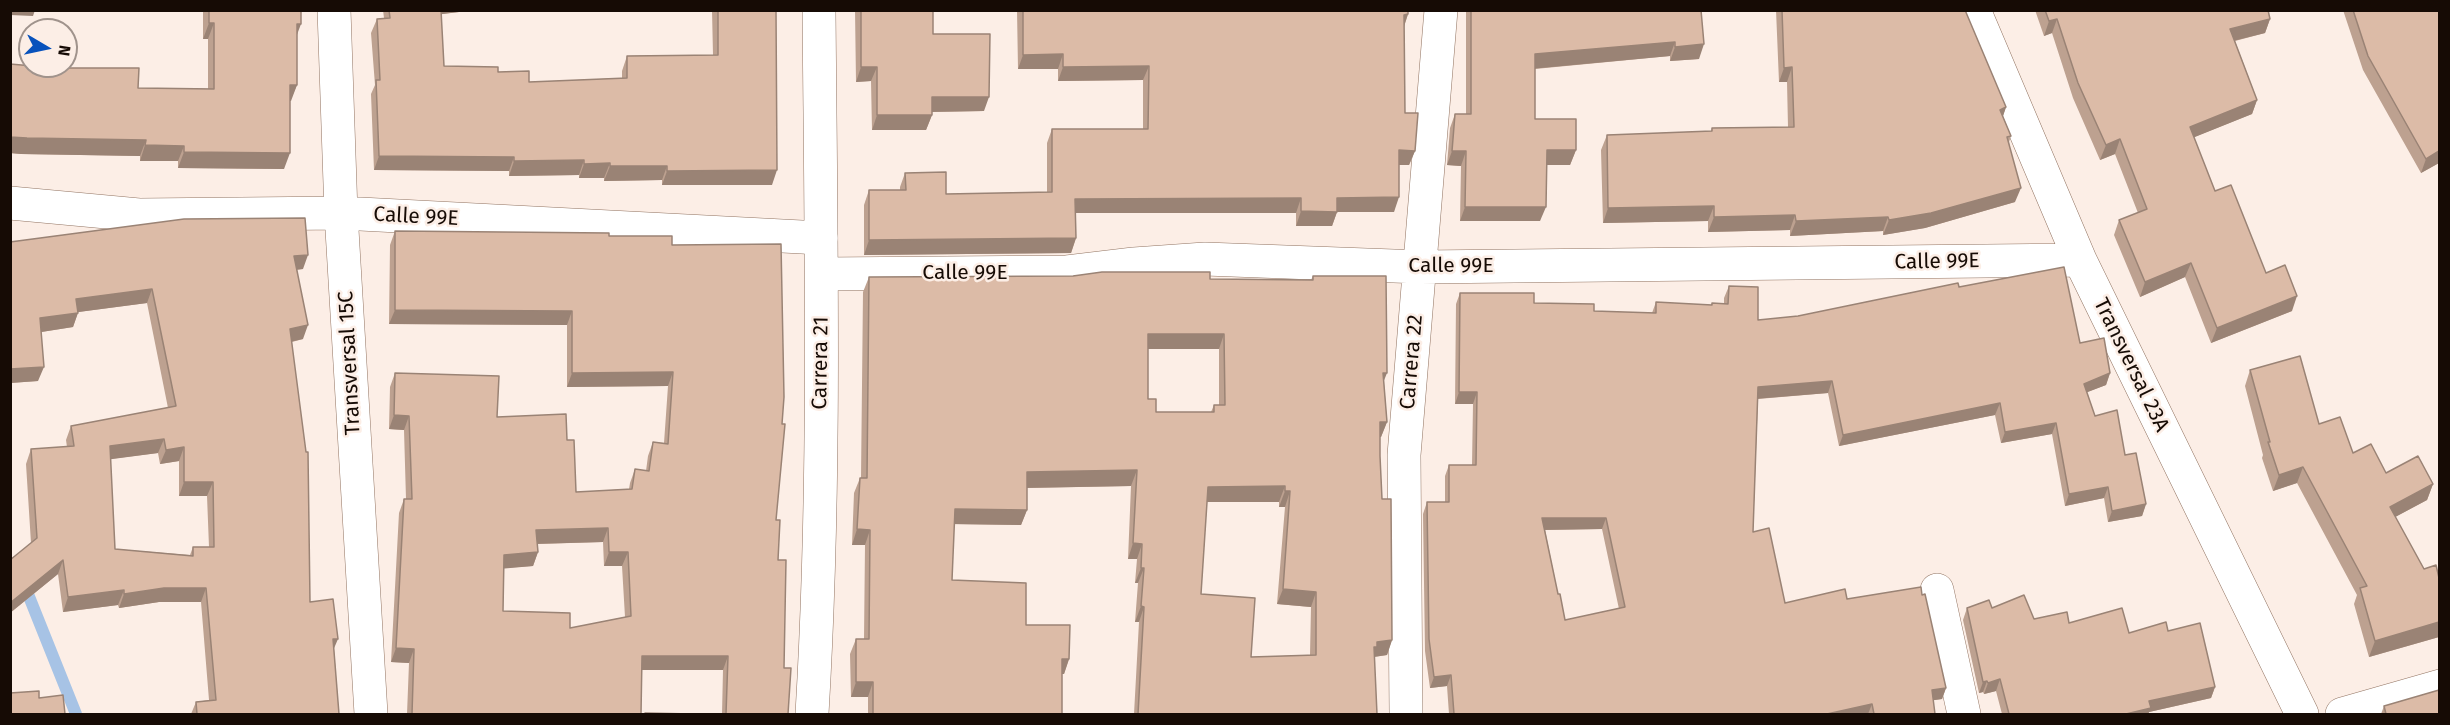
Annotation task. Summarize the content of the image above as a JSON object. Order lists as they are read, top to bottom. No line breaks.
{"streets":{"street":["Calle 99E","Carrera 22","Transversal 15C","Carrera 21","Transversal 23A"]},"crossings":[["Calle 99E","Carrera 22"],["Calle 99E","Transversal 15C"],["Calle 99E","Carrera 21"],["Calle 99E","Transversal 23A"]],"north":"right"}
